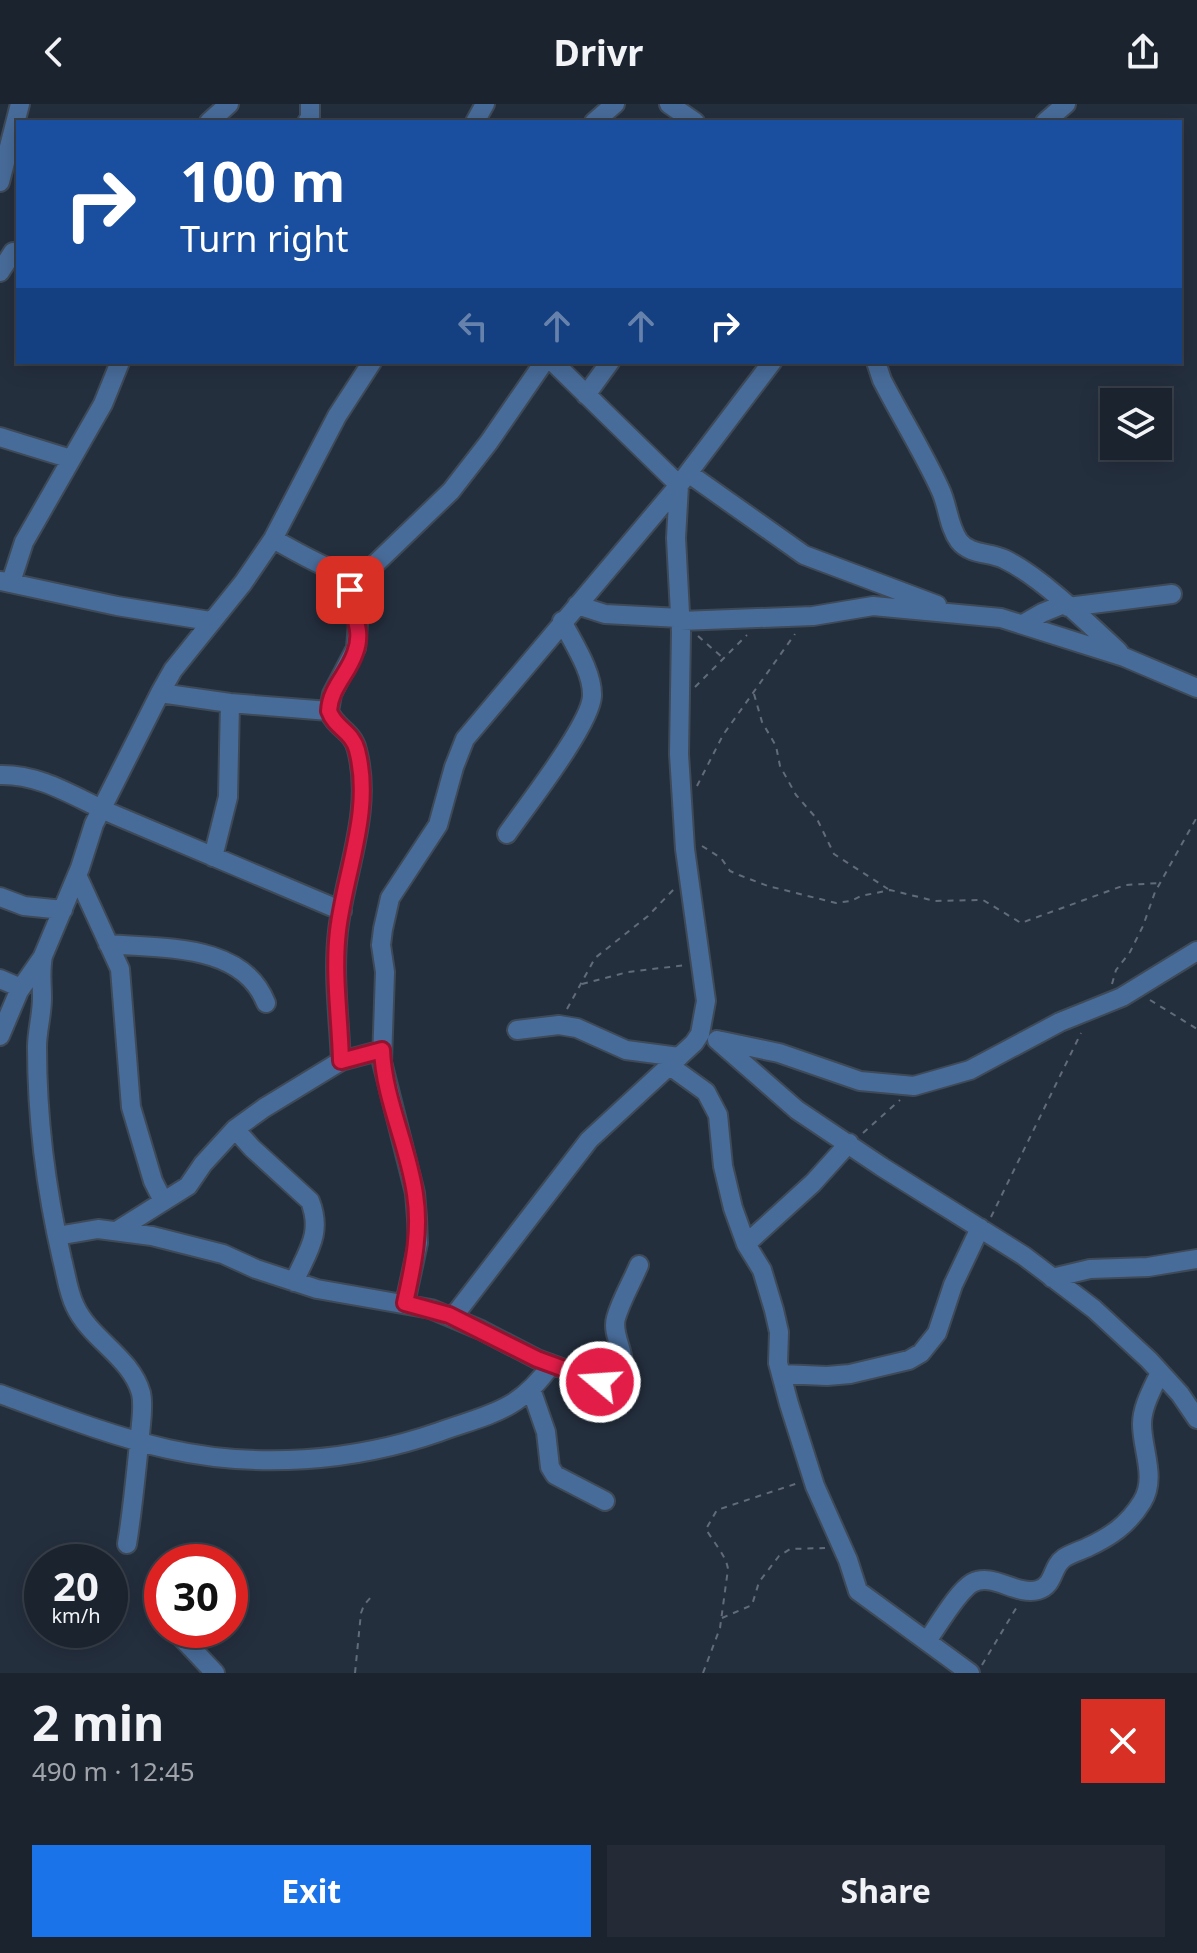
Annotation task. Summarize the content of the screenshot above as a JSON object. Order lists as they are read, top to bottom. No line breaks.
{"page":{"header":"Drivr","turn":["100 m","Turn right"],"speed":"20 km/h","limit":"30","heading":["2 min","490 m · 12:45"],"buttons":["Exit","Share"]}}
